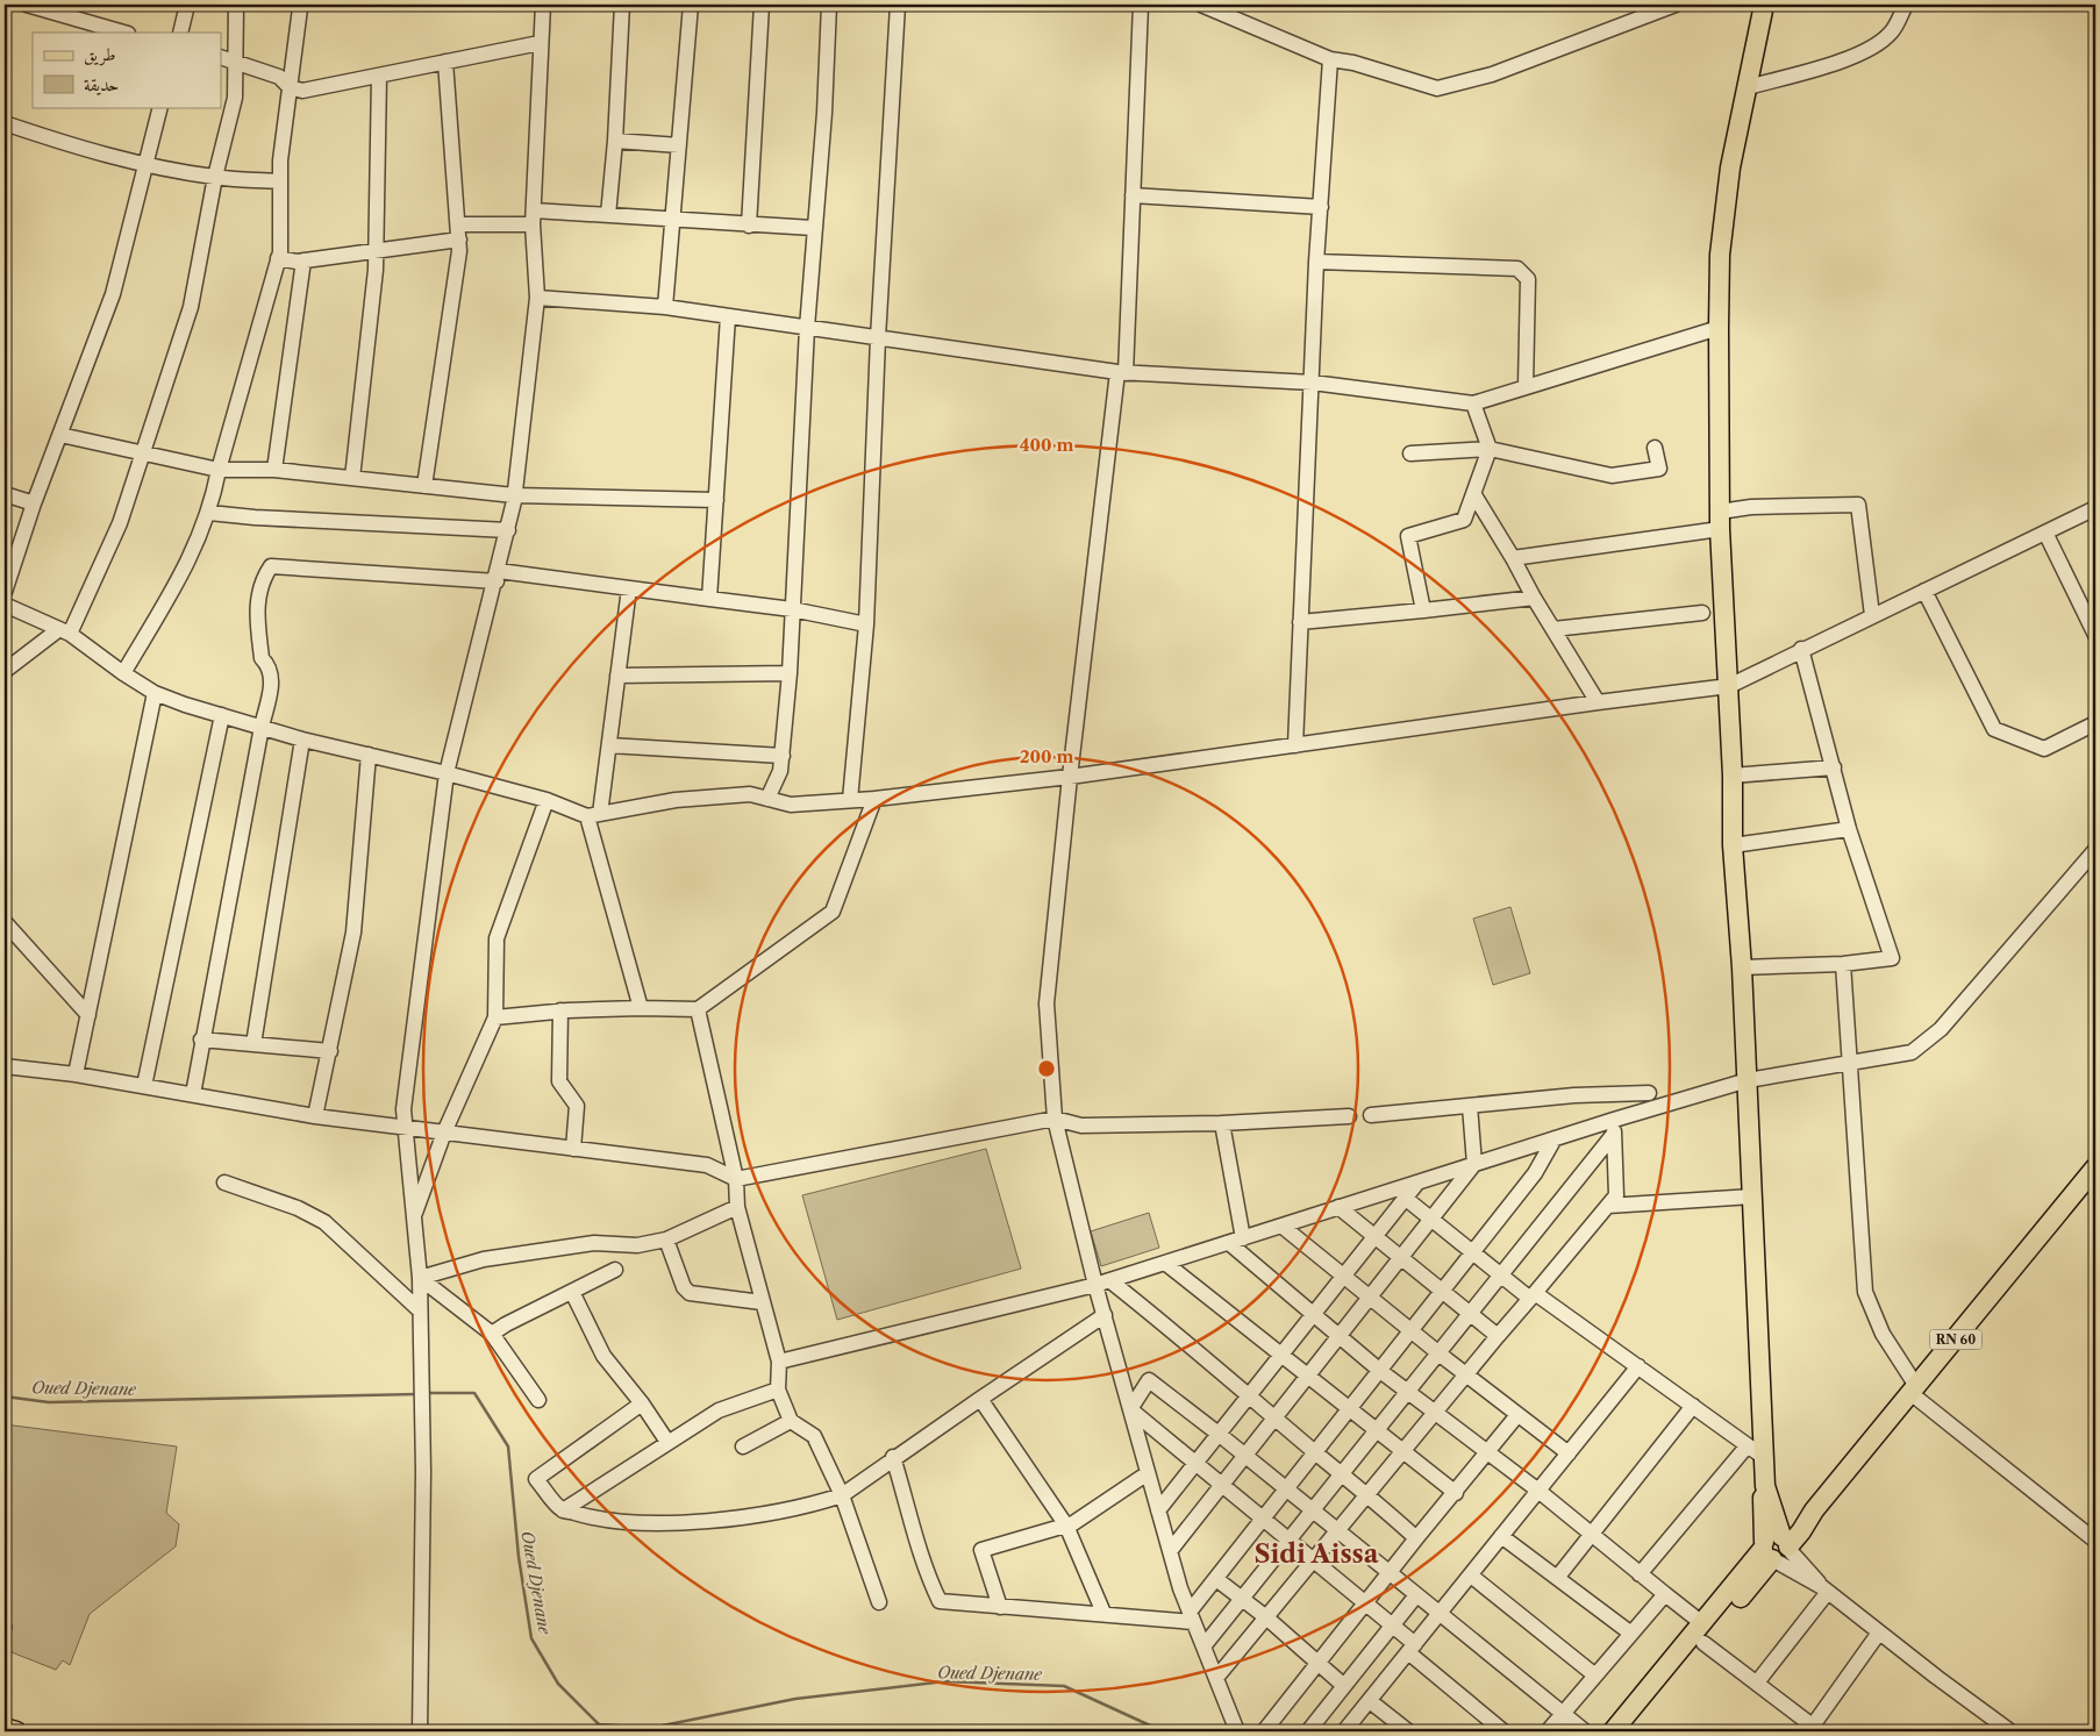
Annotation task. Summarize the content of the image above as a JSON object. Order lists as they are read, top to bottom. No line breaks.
{"streets":{"main road":["RN 60"]},"districts":["Sidi Aissa"],"water":["Oued Djenane"],"legend":["طريق","حديقة"],"rings":["400 m","200 m"]}
